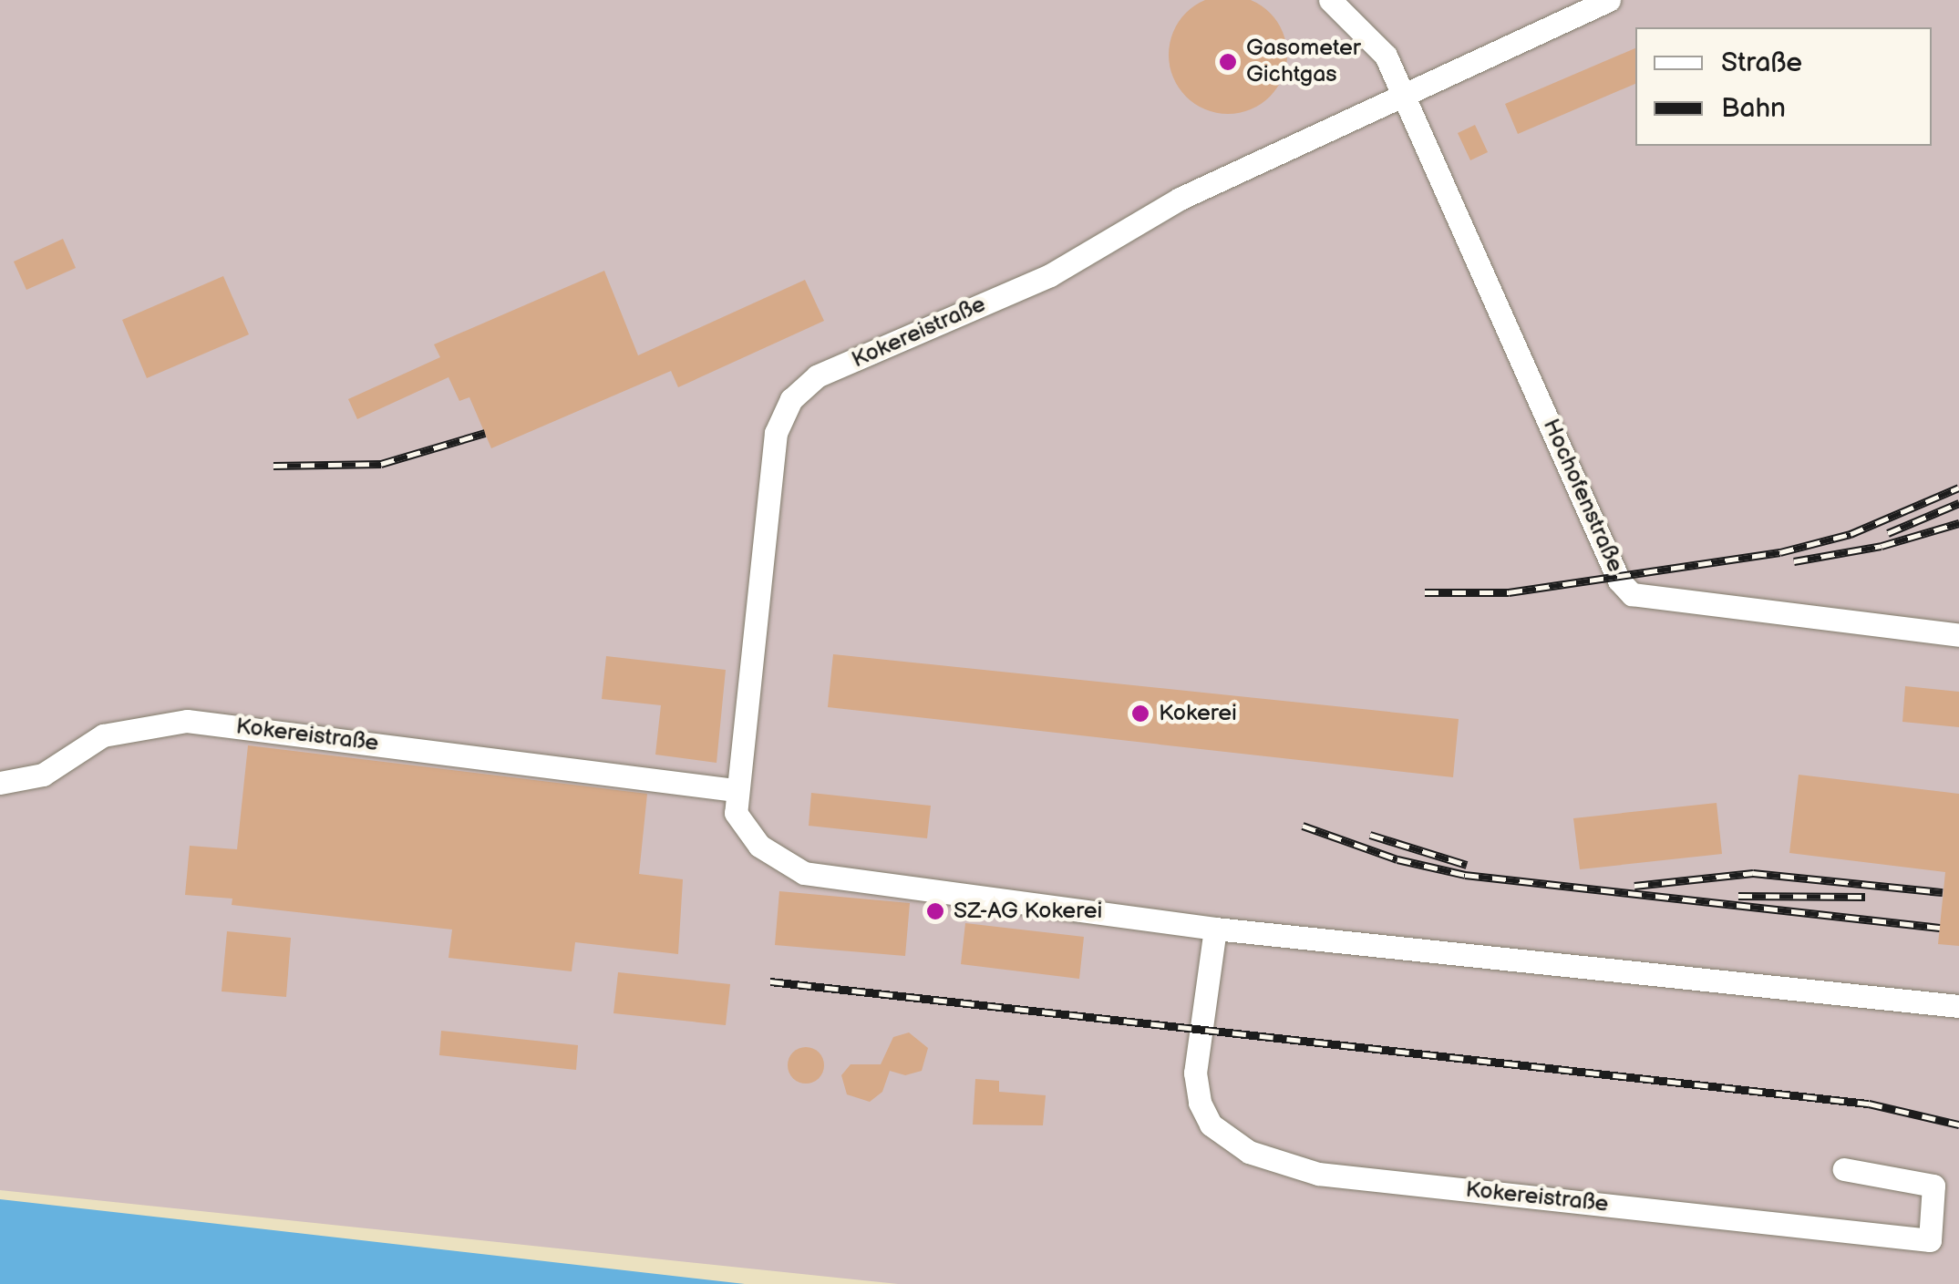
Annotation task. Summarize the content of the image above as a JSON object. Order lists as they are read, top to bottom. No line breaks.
{"streets":{"lane":["Kokereistraße","Hochofenstraße"]},"crossings":[["Kokereistraße","Hochofenstraße"]],"places":["Gasometer Gichtgas","Kokerei","SZ-AG Kokerei"],"legend":["Straße","Bahn"]}
